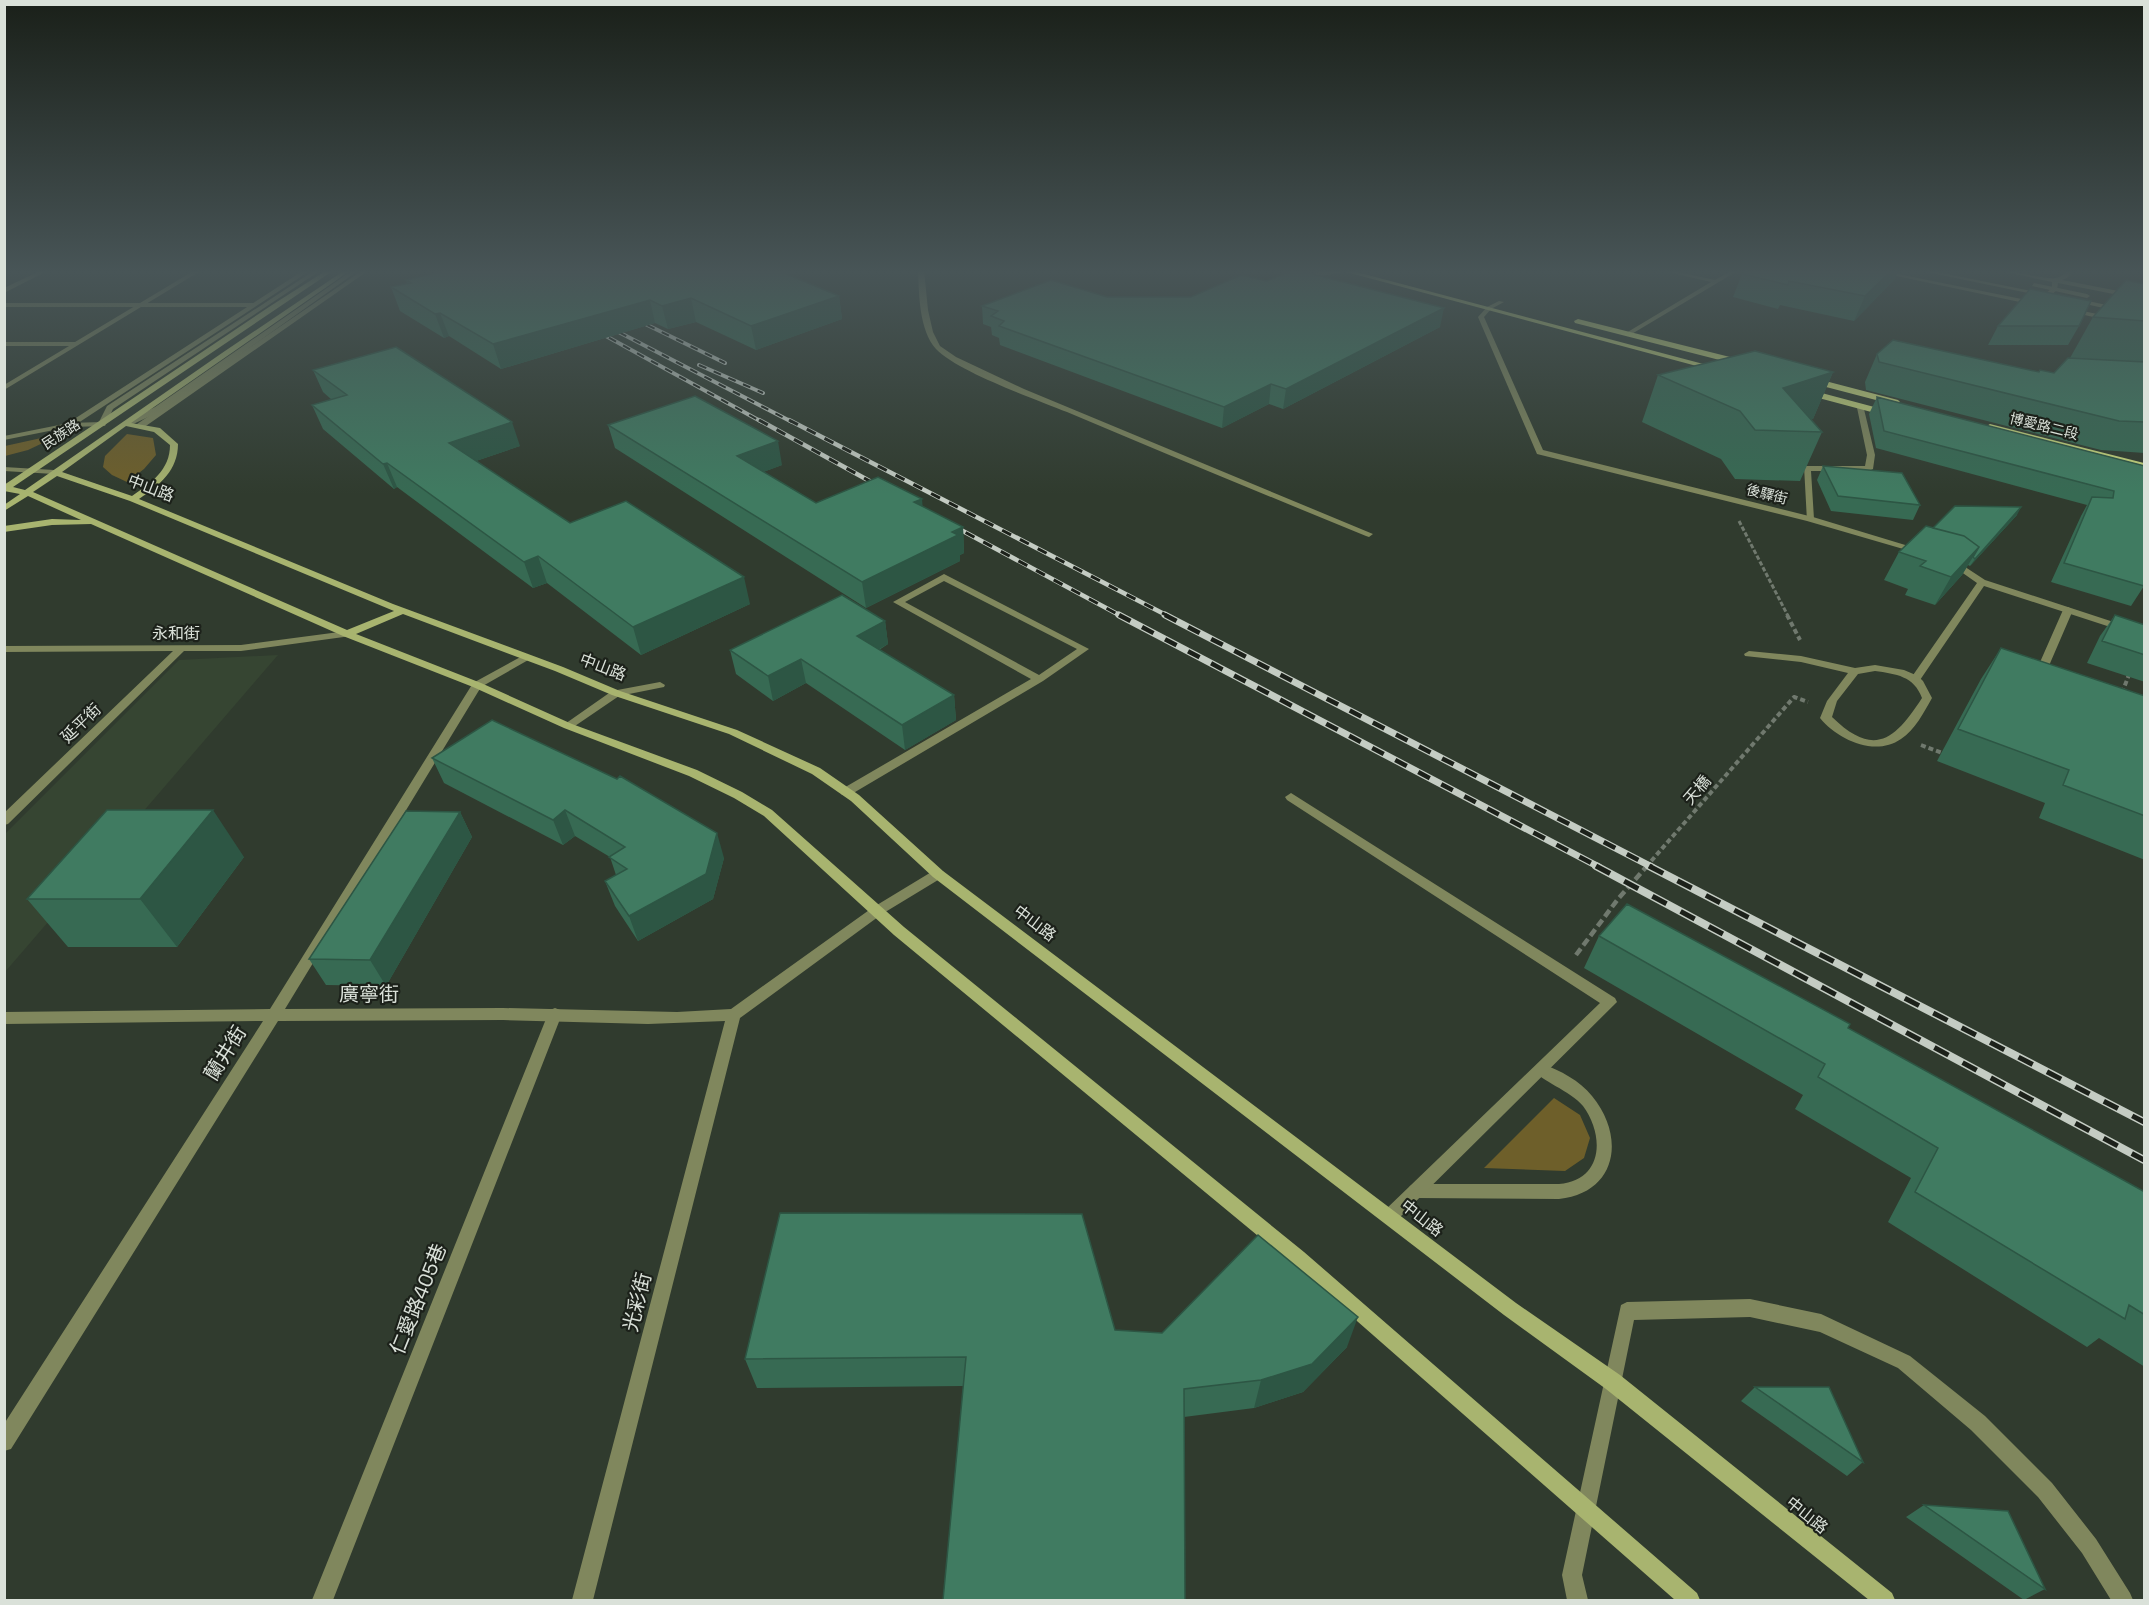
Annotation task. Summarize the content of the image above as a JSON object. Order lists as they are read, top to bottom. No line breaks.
{"streets":{"main road":["博愛路二段","民族路","中山路"],"street":["後驛街","永和街","延平街","廣寧街","蘭井街","仁愛路405巷","光彩街"],"path":["天橋"]},"crossings":[["民族路","中山路"],["永和街","延平街"],["廣寧街","蘭井街"],["廣寧街","仁愛路405巷"],["廣寧街","光彩街"]]}
